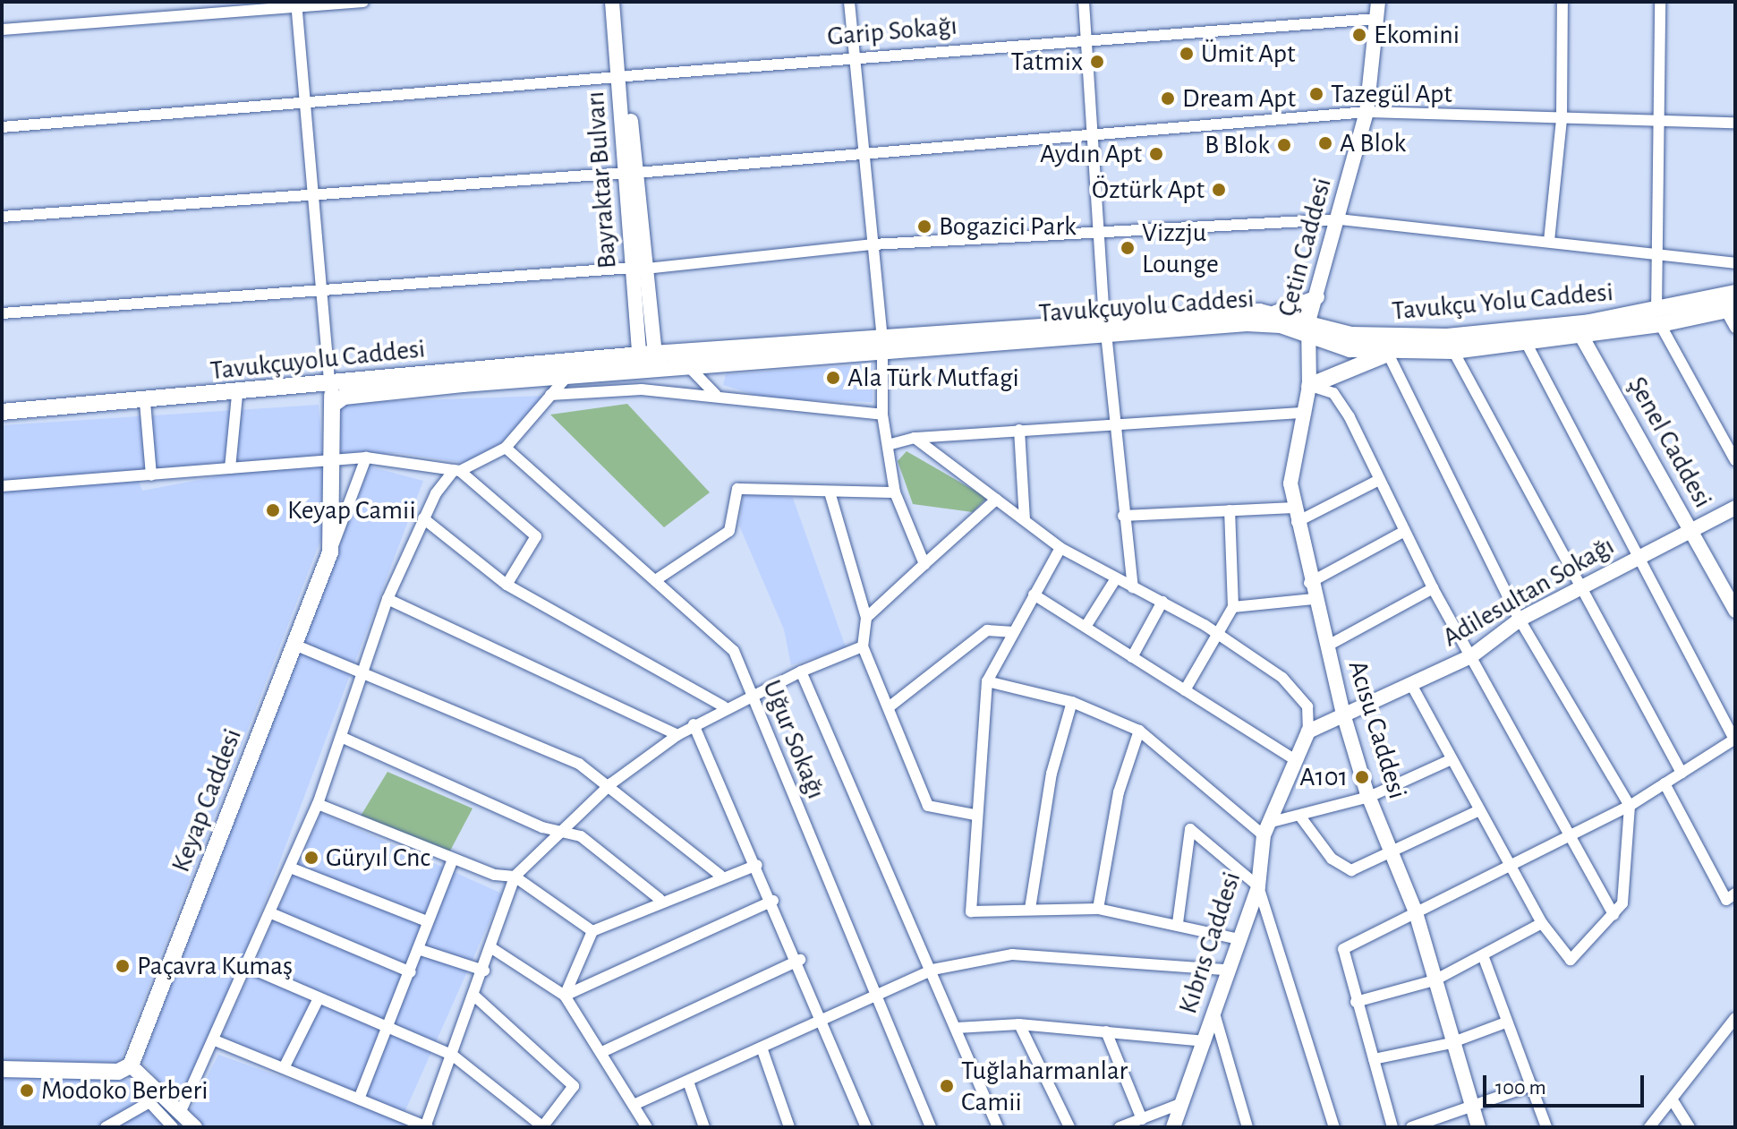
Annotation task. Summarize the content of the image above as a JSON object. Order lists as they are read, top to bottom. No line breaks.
{"streets":{"main road":["Tavukçu Yolu Caddesi","Tavukçuyolu Caddesi","Keyap Caddesi"],"street":["Garip Sokağı","Bayraktar Bulvarı","Çetin Caddesi","Şenel Caddesi","Adilesultan Sokağı","Acısu Caddesi","Uğur Sokağı","Kıbrıs Caddesi"]},"crossings":[["Garip Sokağı","Bayraktar Bulvarı"],["Garip Sokağı","Çetin Caddesi"],["Bayraktar Bulvarı","Tavukçuyolu Caddesi"],["Çetin Caddesi","Tavukçu Yolu Caddesi"],["Çetin Caddesi","Tavukçuyolu Caddesi"],["Çetin Caddesi","Acısu Caddesi"],["Tavukçu Yolu Caddesi","Tavukçuyolu Caddesi"],["Tavukçu Yolu Caddesi","Acısu Caddesi"],["Tavukçuyolu Caddesi","Şenel Caddesi"],["Tavukçuyolu Caddesi","Acısu Caddesi"],["Tavukçuyolu Caddesi","Keyap Caddesi"],["Şenel Caddesi","Adilesultan Sokağı"],["Adilesultan Sokağı","Acısu Caddesi"],["Adilesultan Sokağı","Kıbrıs Caddesi"],["Acısu Caddesi","Kıbrıs Caddesi"]],"places":["Ekomini","Ümit Apt","Tatmix","Tazegül Apt","Dream Apt","A Blok","B Blok","Aydın Apt","Öztürk Apt","Bogazici Park","Vizzju Lounge","Ala Türk Mutfagi","Keyap Camii","A101","Güryıl Cnc","Paçavra Kumaş","Tuğlaharmanlar Camii","Modoko Berberi"],"scale_bar":"100 m"}
